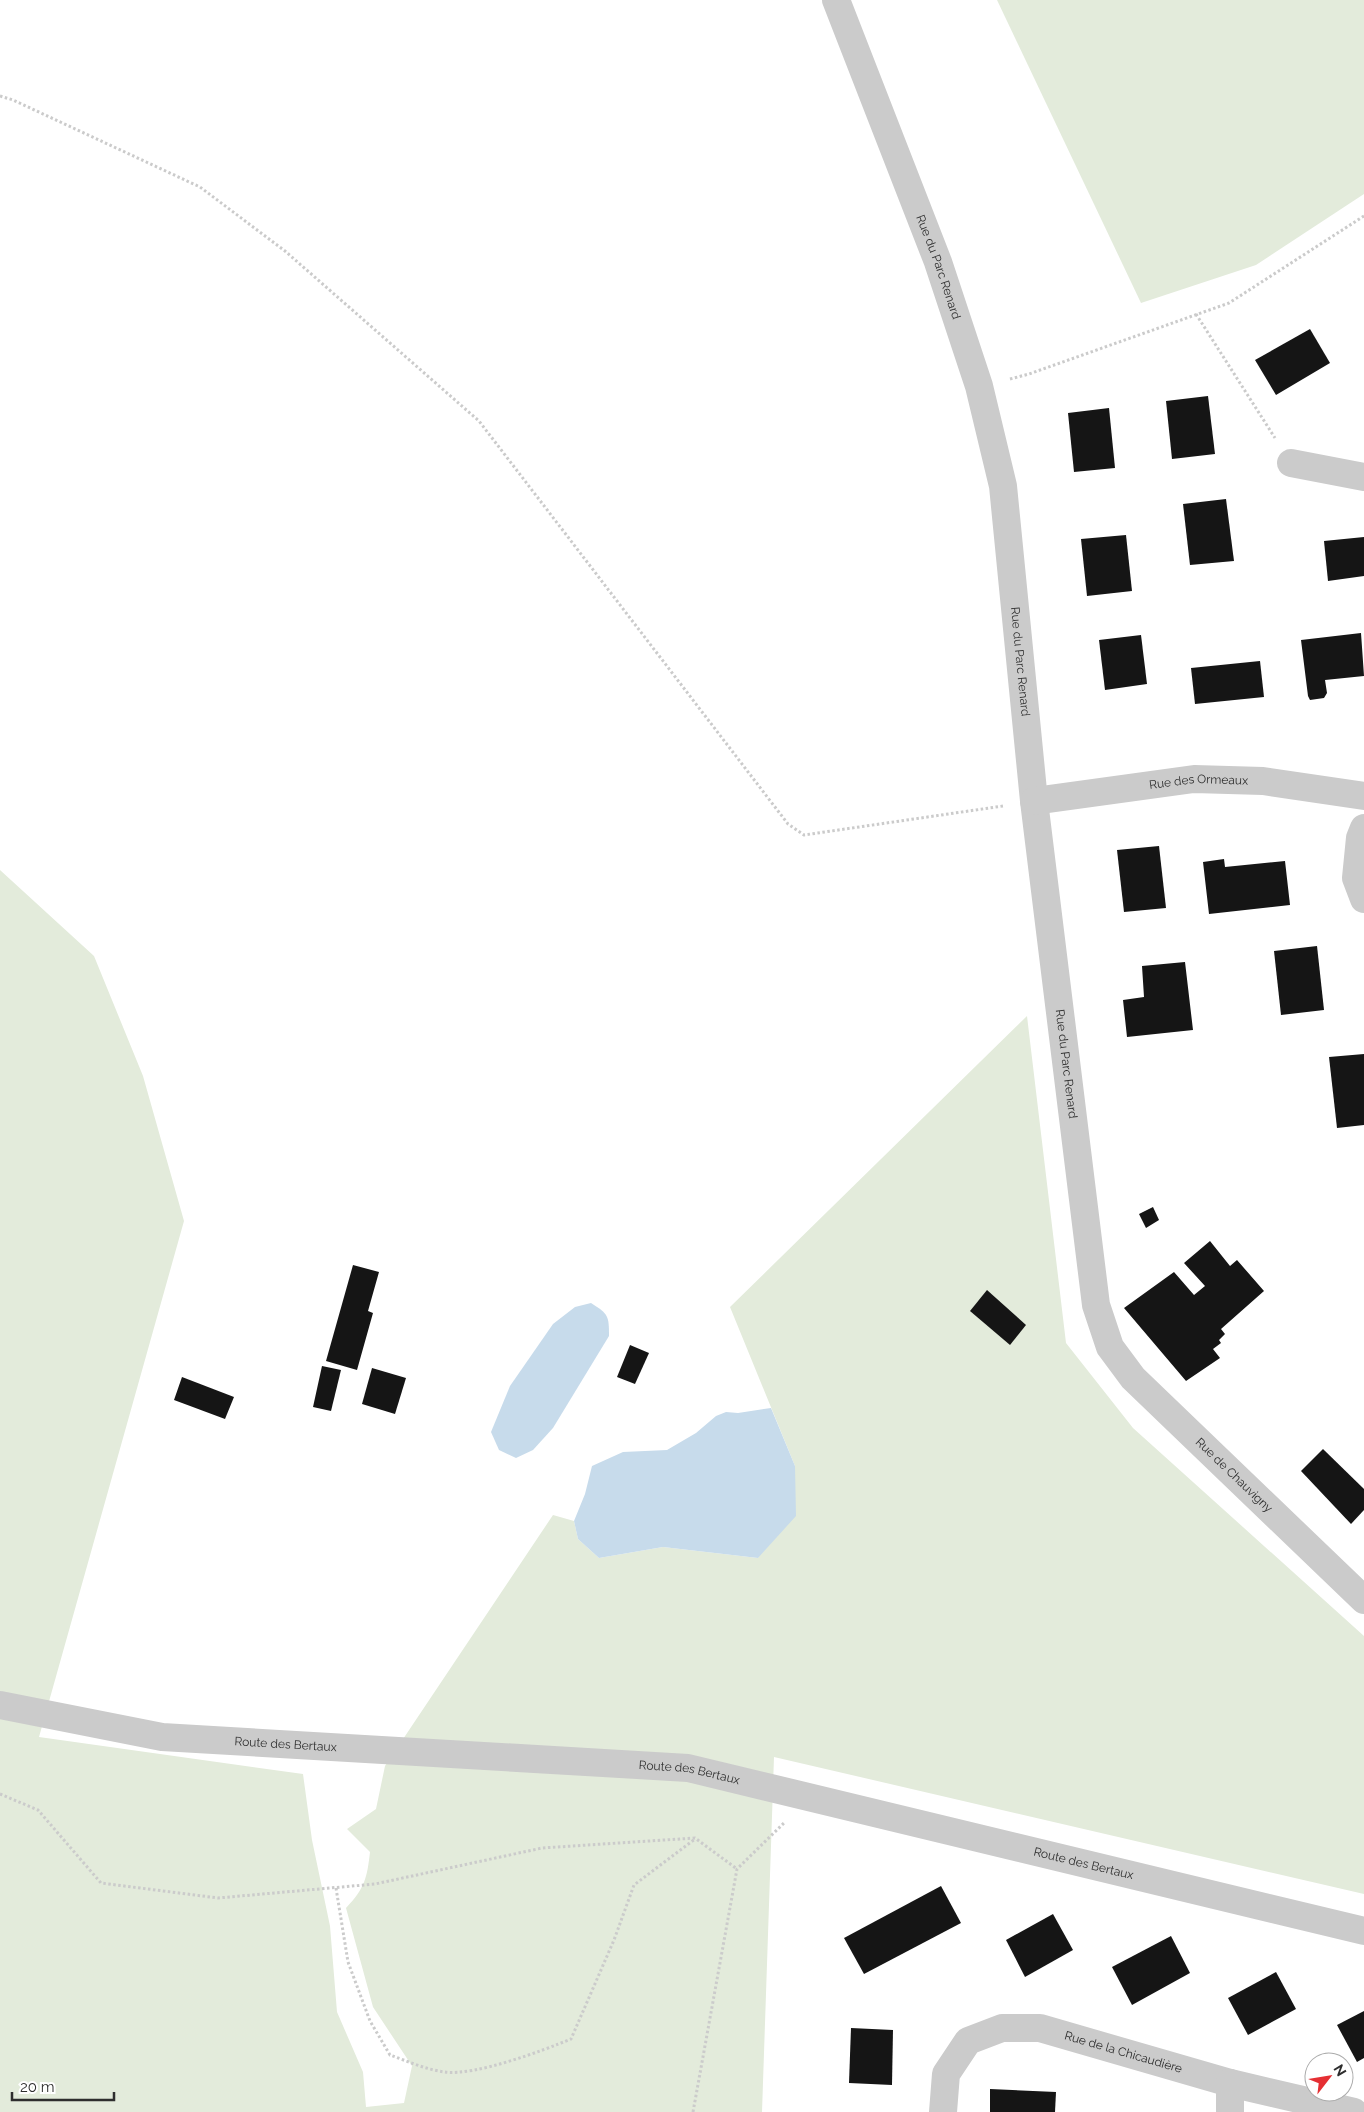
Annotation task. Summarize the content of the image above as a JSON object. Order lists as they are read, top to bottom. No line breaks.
{"streets":{"street":["Rue du Parc Renard","Rue des Ormeaux","Rue de Chauvigny","Route des Bertaux","Rue de la Chicaudière"]},"crossings":[["Rue du Parc Renard","Rue des Ormeaux"],["Rue du Parc Renard","Rue de Chauvigny"]],"scale_bar":"20 m","north":"top right"}
